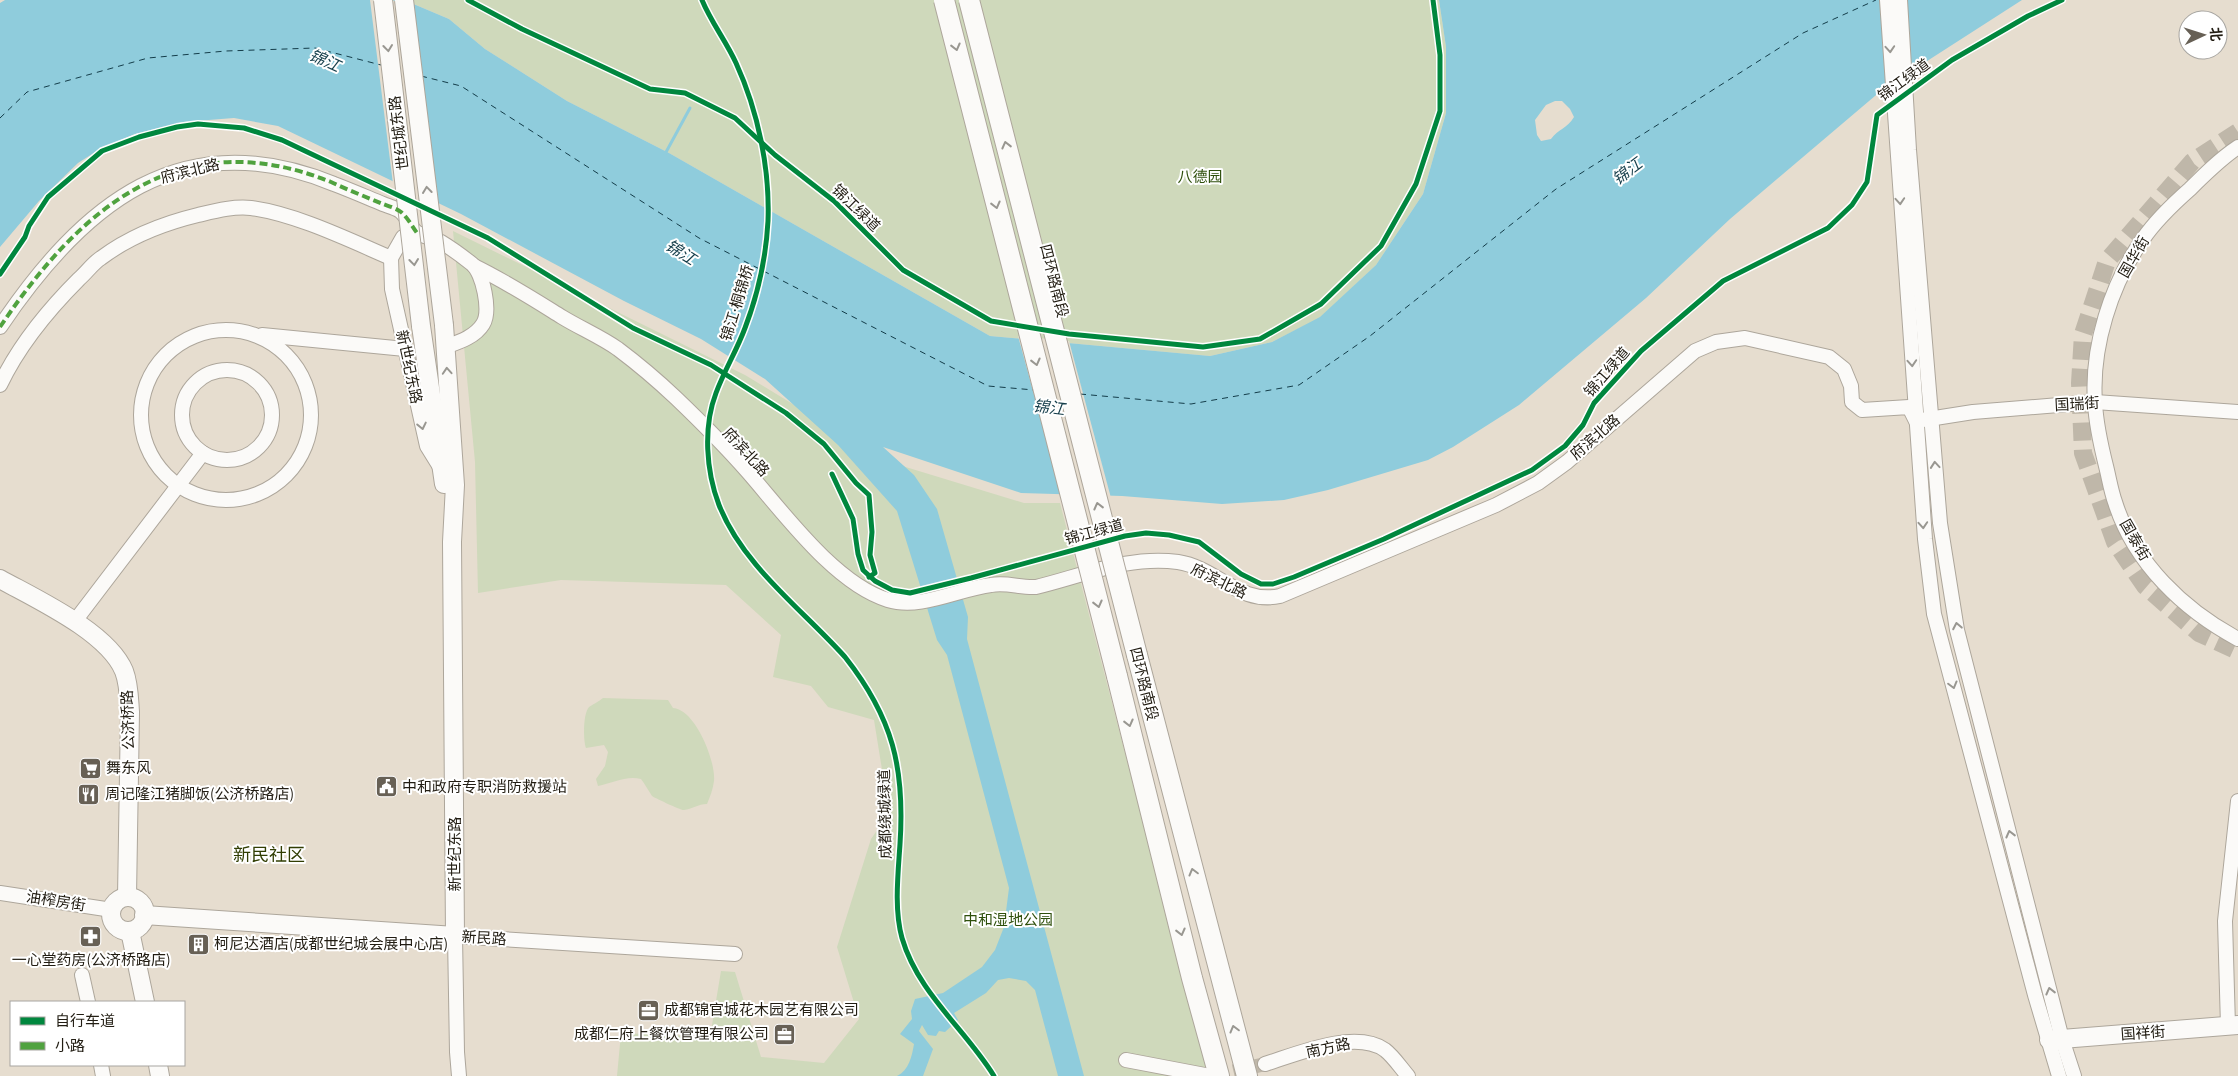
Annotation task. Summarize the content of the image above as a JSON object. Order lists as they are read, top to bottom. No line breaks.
{"streets":{"highway":["四环路南段"],"main road":["世纪城东路","新世纪东路","公济桥路","新民路","国祥街"],"street":["府滨北路","国华街","国瑞街","国泰街","油榨房街","南方路"],"cycle path":["锦江绿道","锦江·桐锦桥"]},"crossings":[["世纪城东路","新世纪东路"],["府滨北路","新世纪东路"],["府滨北路","国瑞街"],["国华街","国瑞街"],["国华街","国泰街"],["新世纪东路","新民路"],["国瑞街","国泰街"],["公济桥路","油榨房街"],["公济桥路","新民路"],["油榨房街","新民路"]],"districts":["新民社区"],"water":["锦江"],"parks":["八德园","中和湿地公园"],"places":{"supermarket":["舞东风"],"public building":["中和政府专职消防救援站"],"restaurant":["周记隆江猪脚饭(公济桥路店)"],"pharmacy":["一心堂药房(公济桥路店)"],"building":["柯尼达酒店(成都世纪城会展中心店)"],"office":["成都锦官城花木园艺有限公司","成都仁府上餐饮管理有限公司"]},"legend":["自行车道","小路"],"north":"right"}
